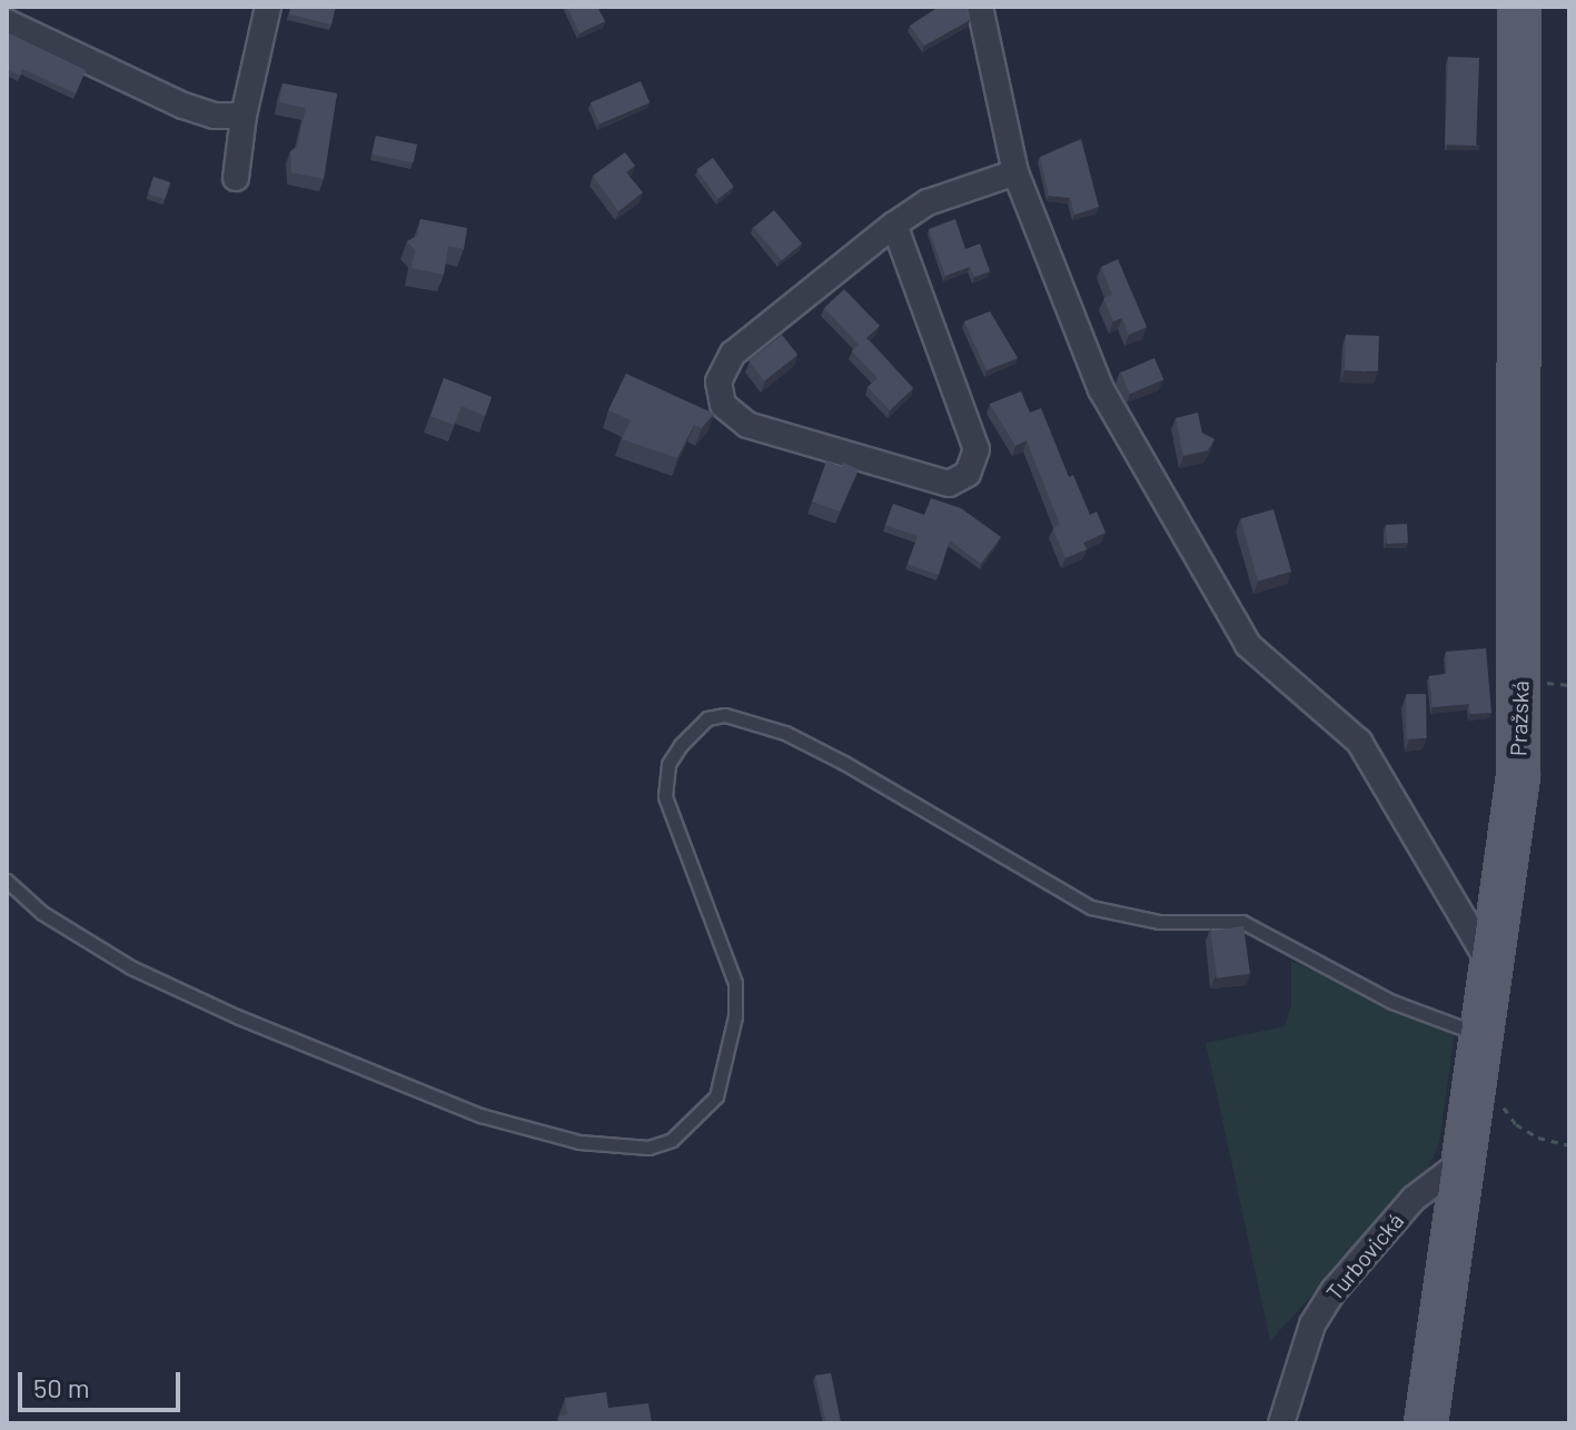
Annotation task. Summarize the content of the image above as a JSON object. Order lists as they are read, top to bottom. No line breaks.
{"streets":{"main road":["Pražská"],"street":["Turbovická"]},"crossings":[["Pražská","Turbovická"]],"scale_bar":"50 m"}
